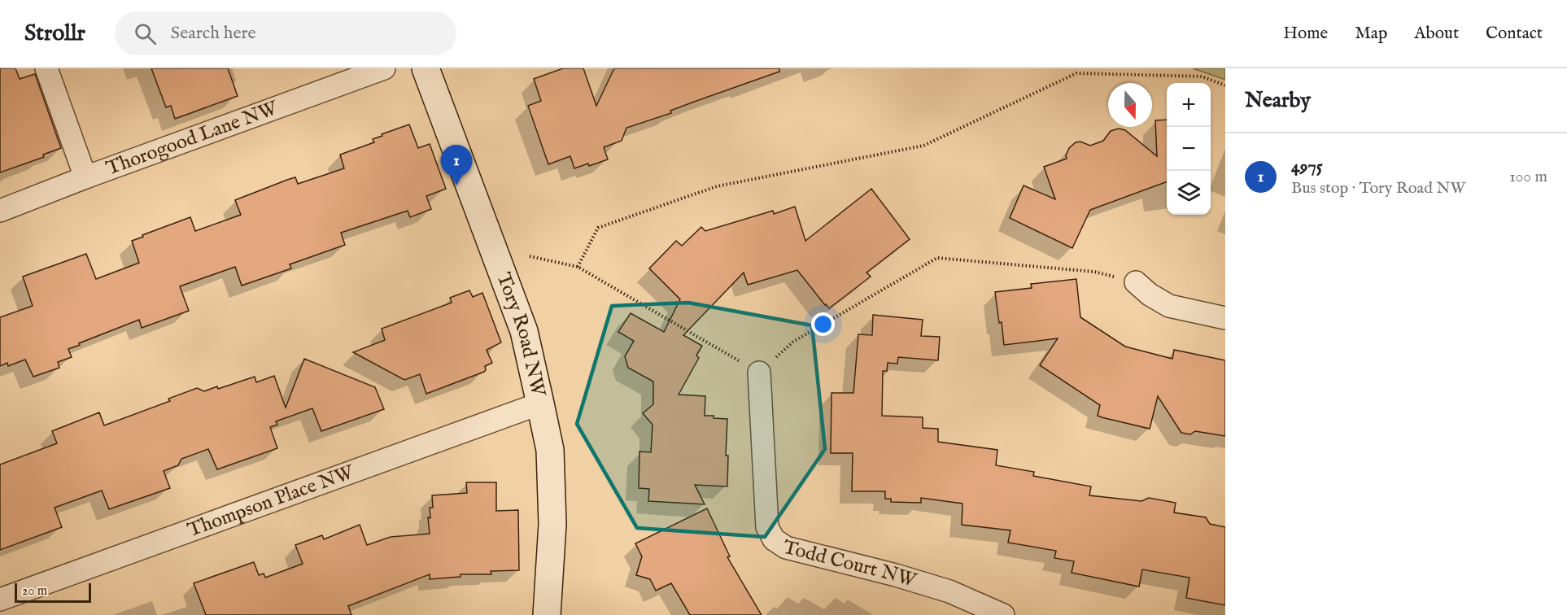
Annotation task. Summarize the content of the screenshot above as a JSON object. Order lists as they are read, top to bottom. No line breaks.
{"streets":{"street":["Thorogood Lane NW","Tory Road NW","Thompson Place NW","Todd Court NW"]},"crossings":[["Tory Road NW","Thompson Place NW"]],"scale_bar":"20 m","north":"bottom","page":{"header":"Strollr","search":"Search here","nav":["Home","Map","About","Contact"],"heading":"Nearby","map_buttons":["+","−"],"list":[{"mark":"1","name":"4975","note":"Bus stop · Tory Road NW","value":"100 m"}],"pins":"1","scale":"20 m"}}
